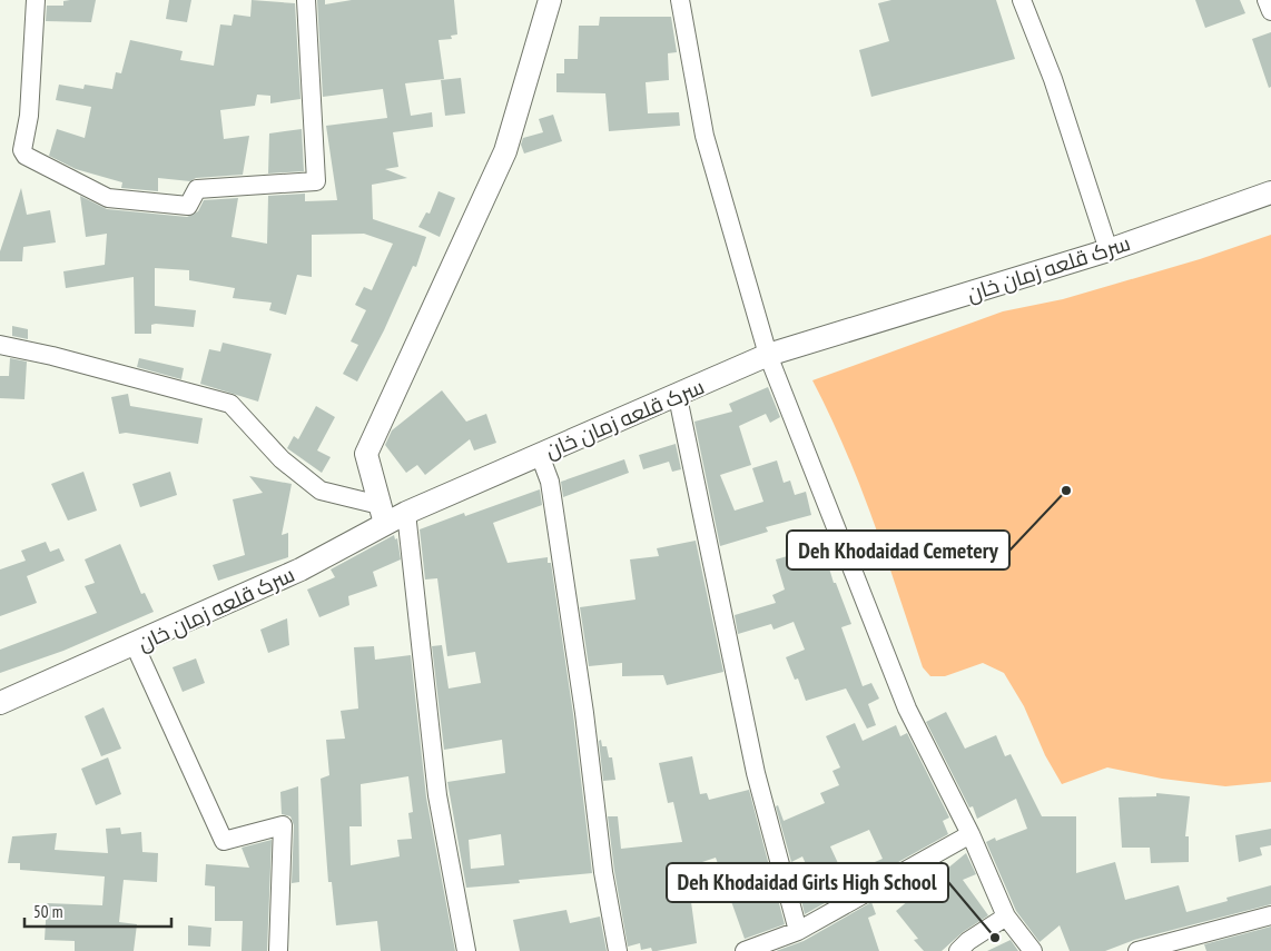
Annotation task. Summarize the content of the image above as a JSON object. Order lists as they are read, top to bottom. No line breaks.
{"streets":{"street":["سرک قلعه زمان خان"]},"places":["Deh Khodaidad Cemetery","Deh Khodaidad Girls High School"],"scale_bar":"50 m"}
